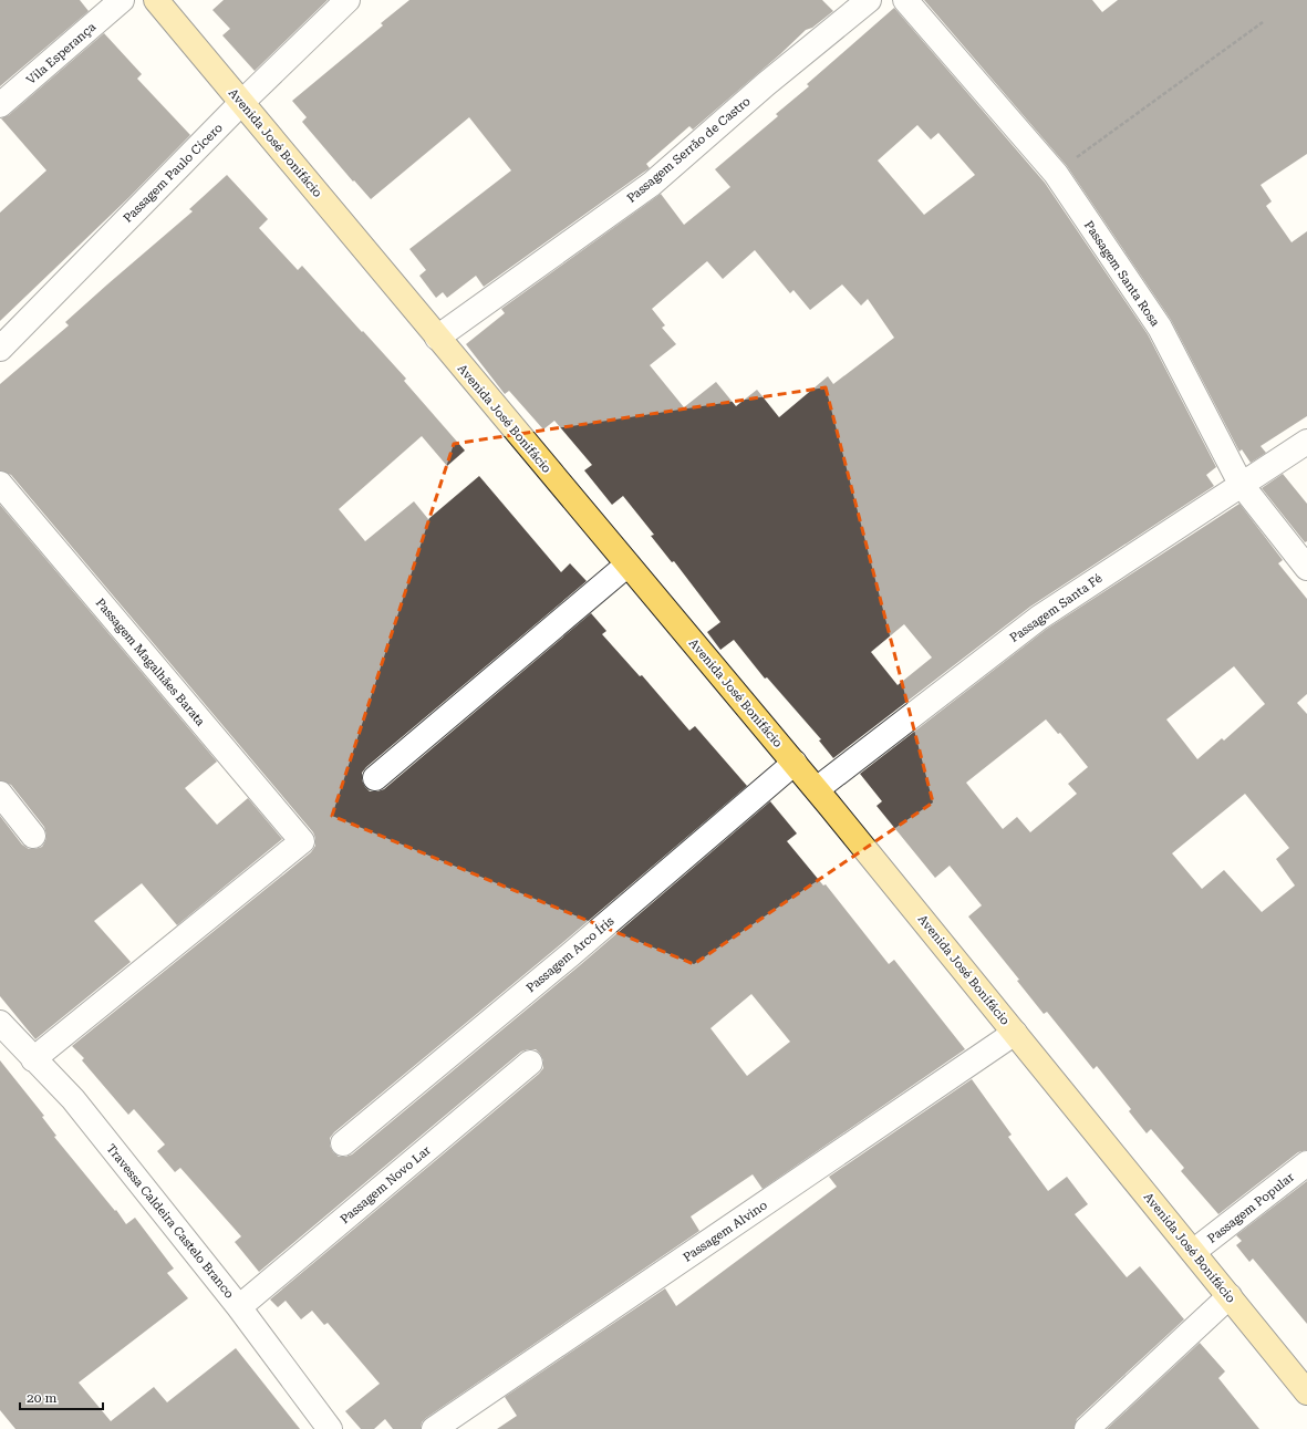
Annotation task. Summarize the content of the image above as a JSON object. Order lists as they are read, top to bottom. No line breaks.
{"streets":{"main road":["Avenida José Bonifácio"],"street":["Vila Esperança","Passagem Serrão de Castro","Passagem Paulo Cícero","Passagem Santa Rosa","Passagem Santa Fé","Passagem Magalhães Barata","Passagem Arco Íris","Passagem Novo Lar","Passagem Popular","Travessa Caldeira Castelo Branco","Passagem Alvino"]},"crossings":[["Avenida José Bonifácio","Passagem Serrão de Castro"],["Avenida José Bonifácio","Passagem Paulo Cícero"],["Avenida José Bonifácio","Passagem Santa Fé"],["Avenida José Bonifácio","Passagem Arco Íris"],["Avenida José Bonifácio","Passagem Popular"],["Avenida José Bonifácio","Passagem Alvino"],["Passagem Santa Rosa","Passagem Santa Fé"],["Passagem Magalhães Barata","Travessa Caldeira Castelo Branco"],["Passagem Novo Lar","Travessa Caldeira Castelo Branco"]],"scale_bar":"20 m"}
